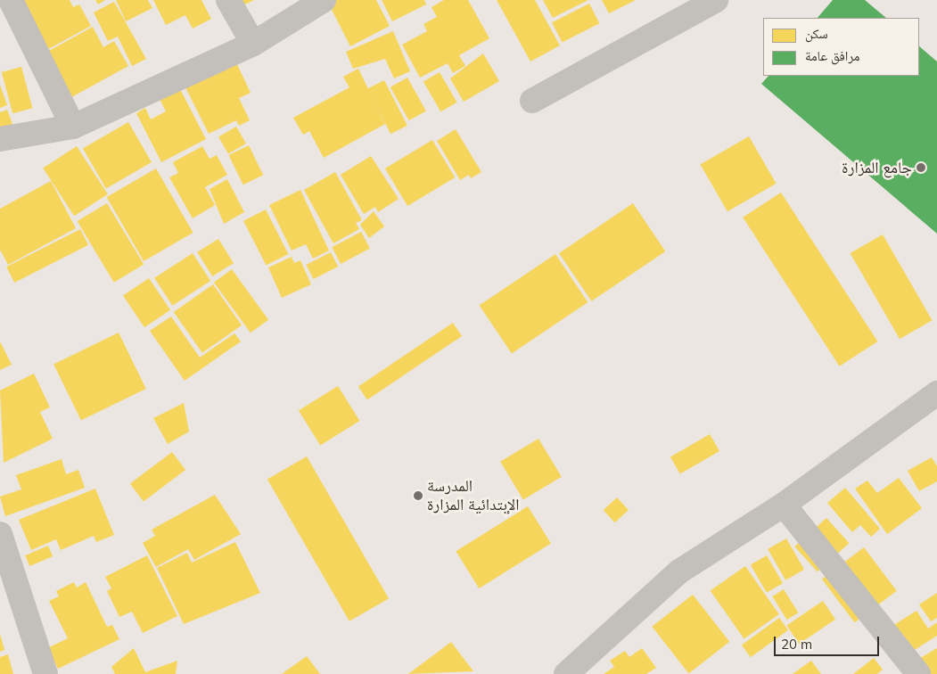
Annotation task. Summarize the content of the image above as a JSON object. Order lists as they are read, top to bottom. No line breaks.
{"places":["جامع المزارة","المدرسة الإبتدائية المزارة"],"legend":["سكن","مرافق عامة"],"scale_bar":"20 m"}
